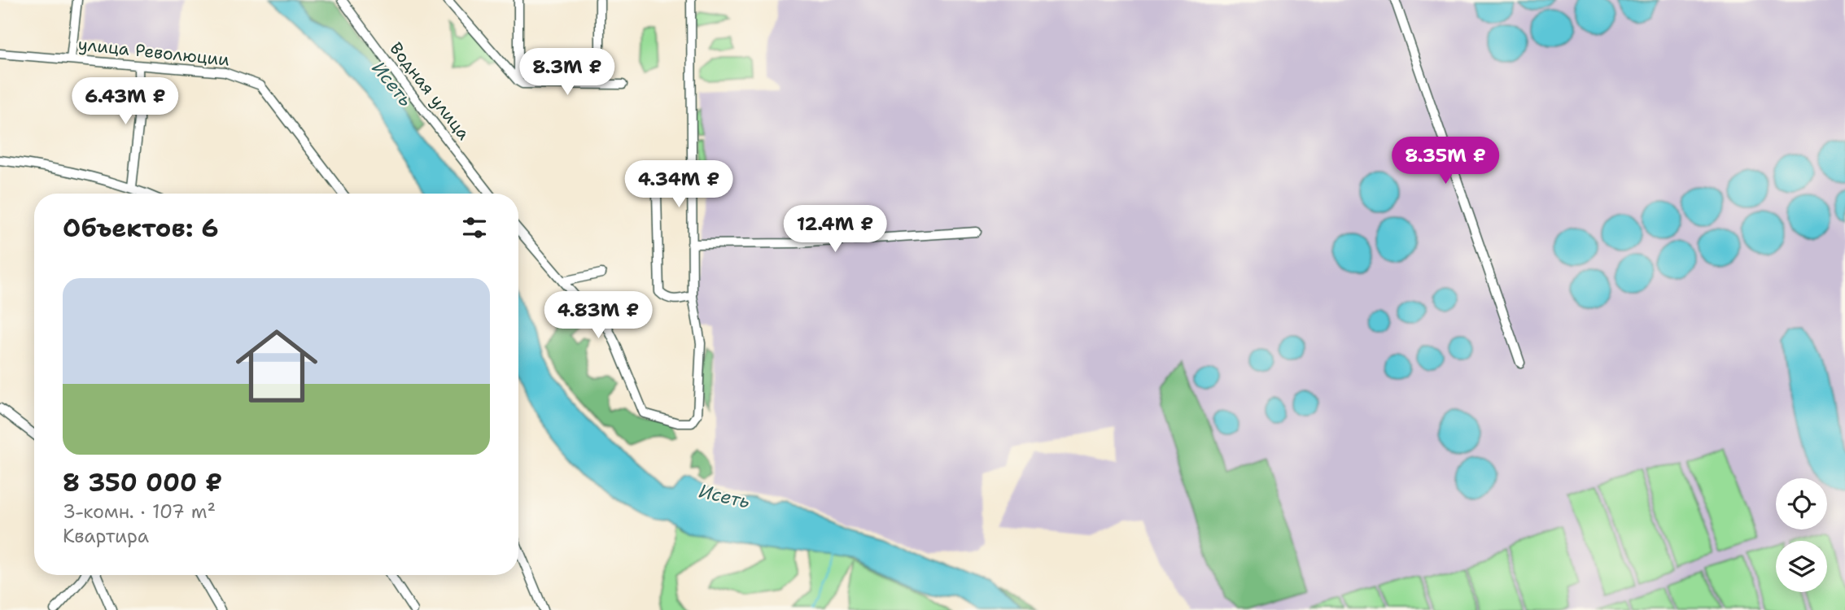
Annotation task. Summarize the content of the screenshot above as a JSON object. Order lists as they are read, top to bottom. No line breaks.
{"streets":{"street":["улица Революции","Водная улица"]},"water":["Исеть"],"page":{"price":["8.3M ₽","6.43M ₽","8.35M ₽","4.34M ₽","12.4M ₽","4.83M ₽"],"heading":"Объектов: 6","list":[{"name":"8 350 000 ₽","note":"3-комн. · 107 m² · Квартира"}]}}
